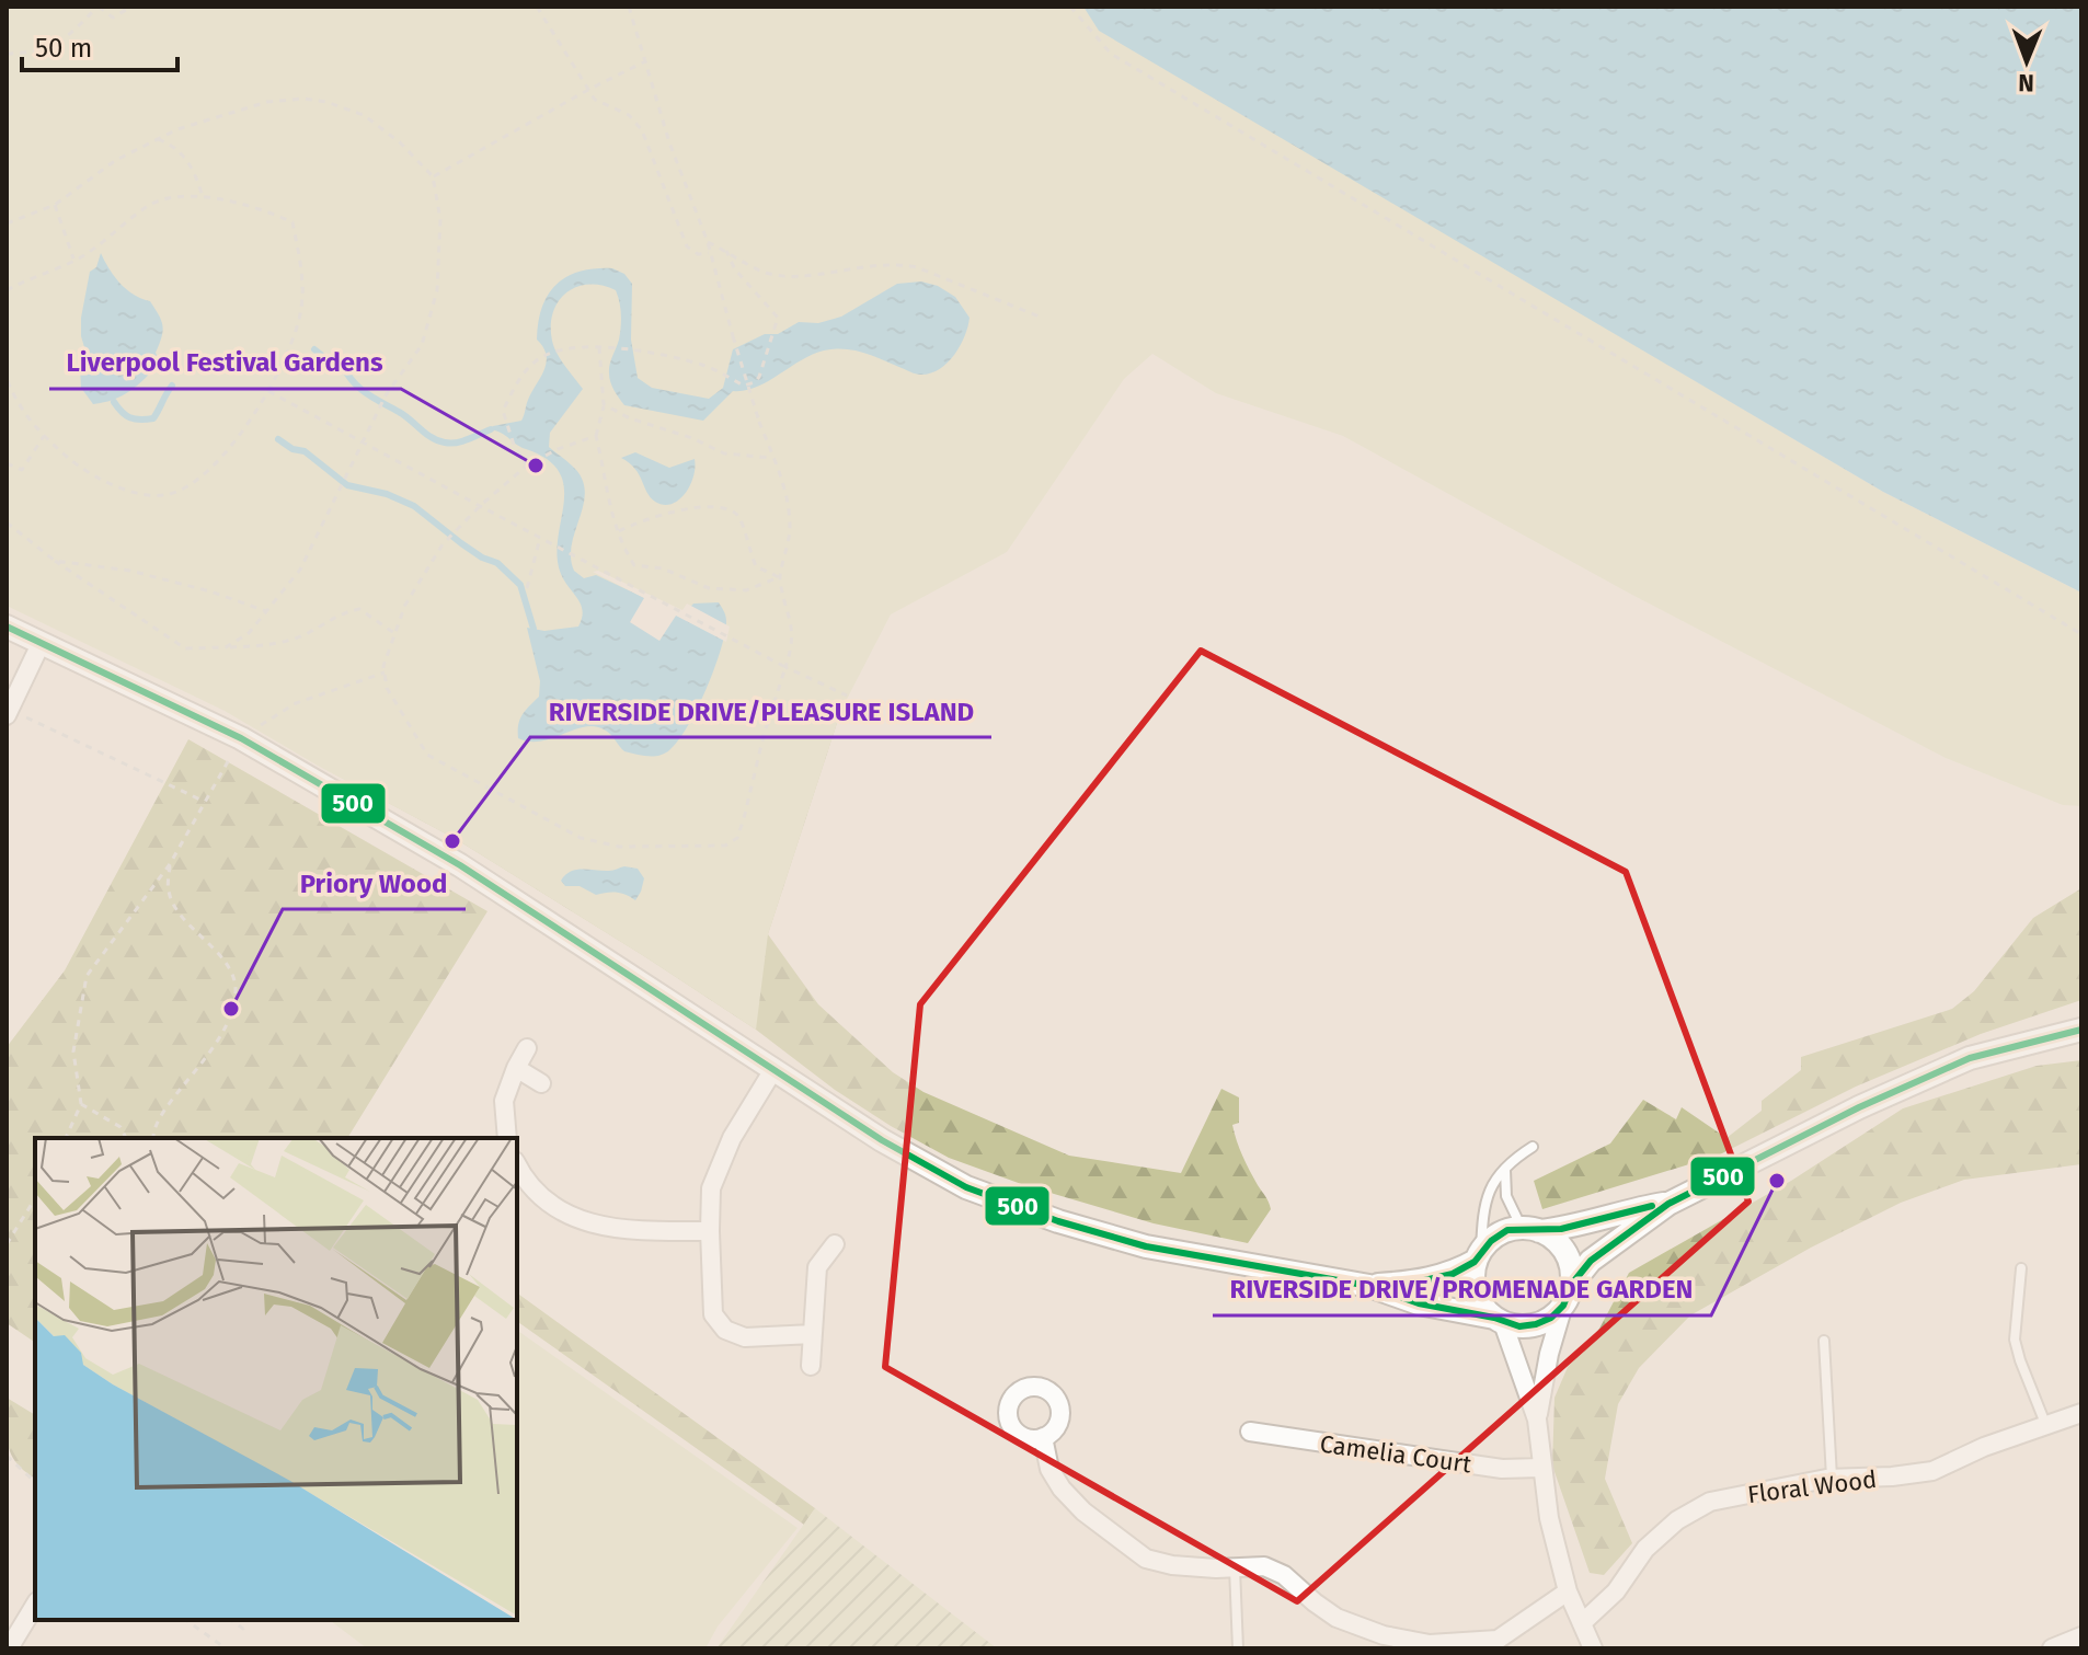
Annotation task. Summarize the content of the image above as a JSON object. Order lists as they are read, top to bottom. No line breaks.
{"streets":{"street":["Camelia Court","Floral Wood"]},"places":["Liverpool Festival Gardens","RIVERSIDE DRIVE/PLEASURE ISLAND","Priory Wood","RIVERSIDE DRIVE/PROMENADE GARDEN"],"lines":["transit line 500"],"scale_bar":"50 m","north":"bottom"}
